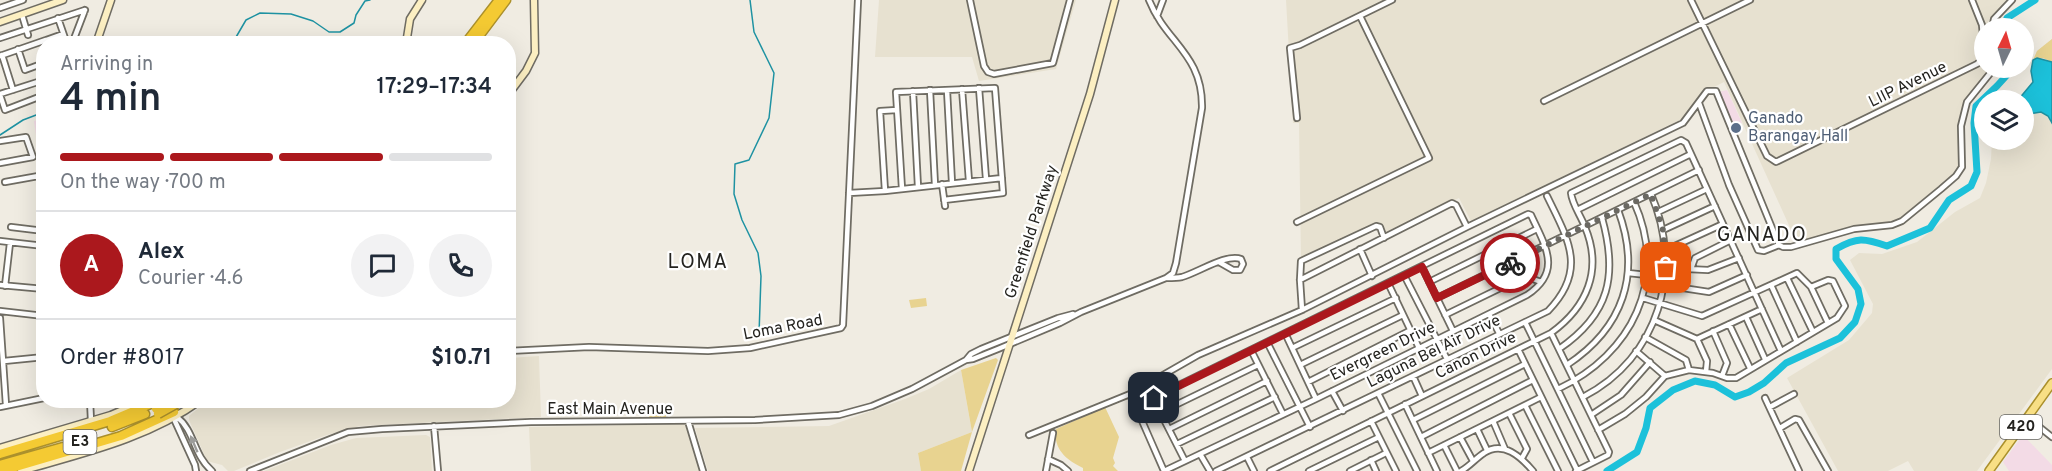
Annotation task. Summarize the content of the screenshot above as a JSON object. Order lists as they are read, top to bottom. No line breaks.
{"streets":{"highway":["E3"],"main road":["Greenfield Parkway","420"],"street":["LIIP Avenue","Loma Road","Evergreen Drive","Laguna Bel Air Drive","Canon Drive","East Main Avenue"]},"crossings":[["Greenfield Parkway","East Main Avenue"]],"districts":["GANADO","LOMA"],"places":["Ganado Barangay Hall"],"north":"top","page":{"heading":["4 min","Arriving in","17:29–17:34"],"panel":["Alex","Courier · 4.6","Order #8017","$10.71"],"bar":"On the way · 700 m","round":"A"}}
